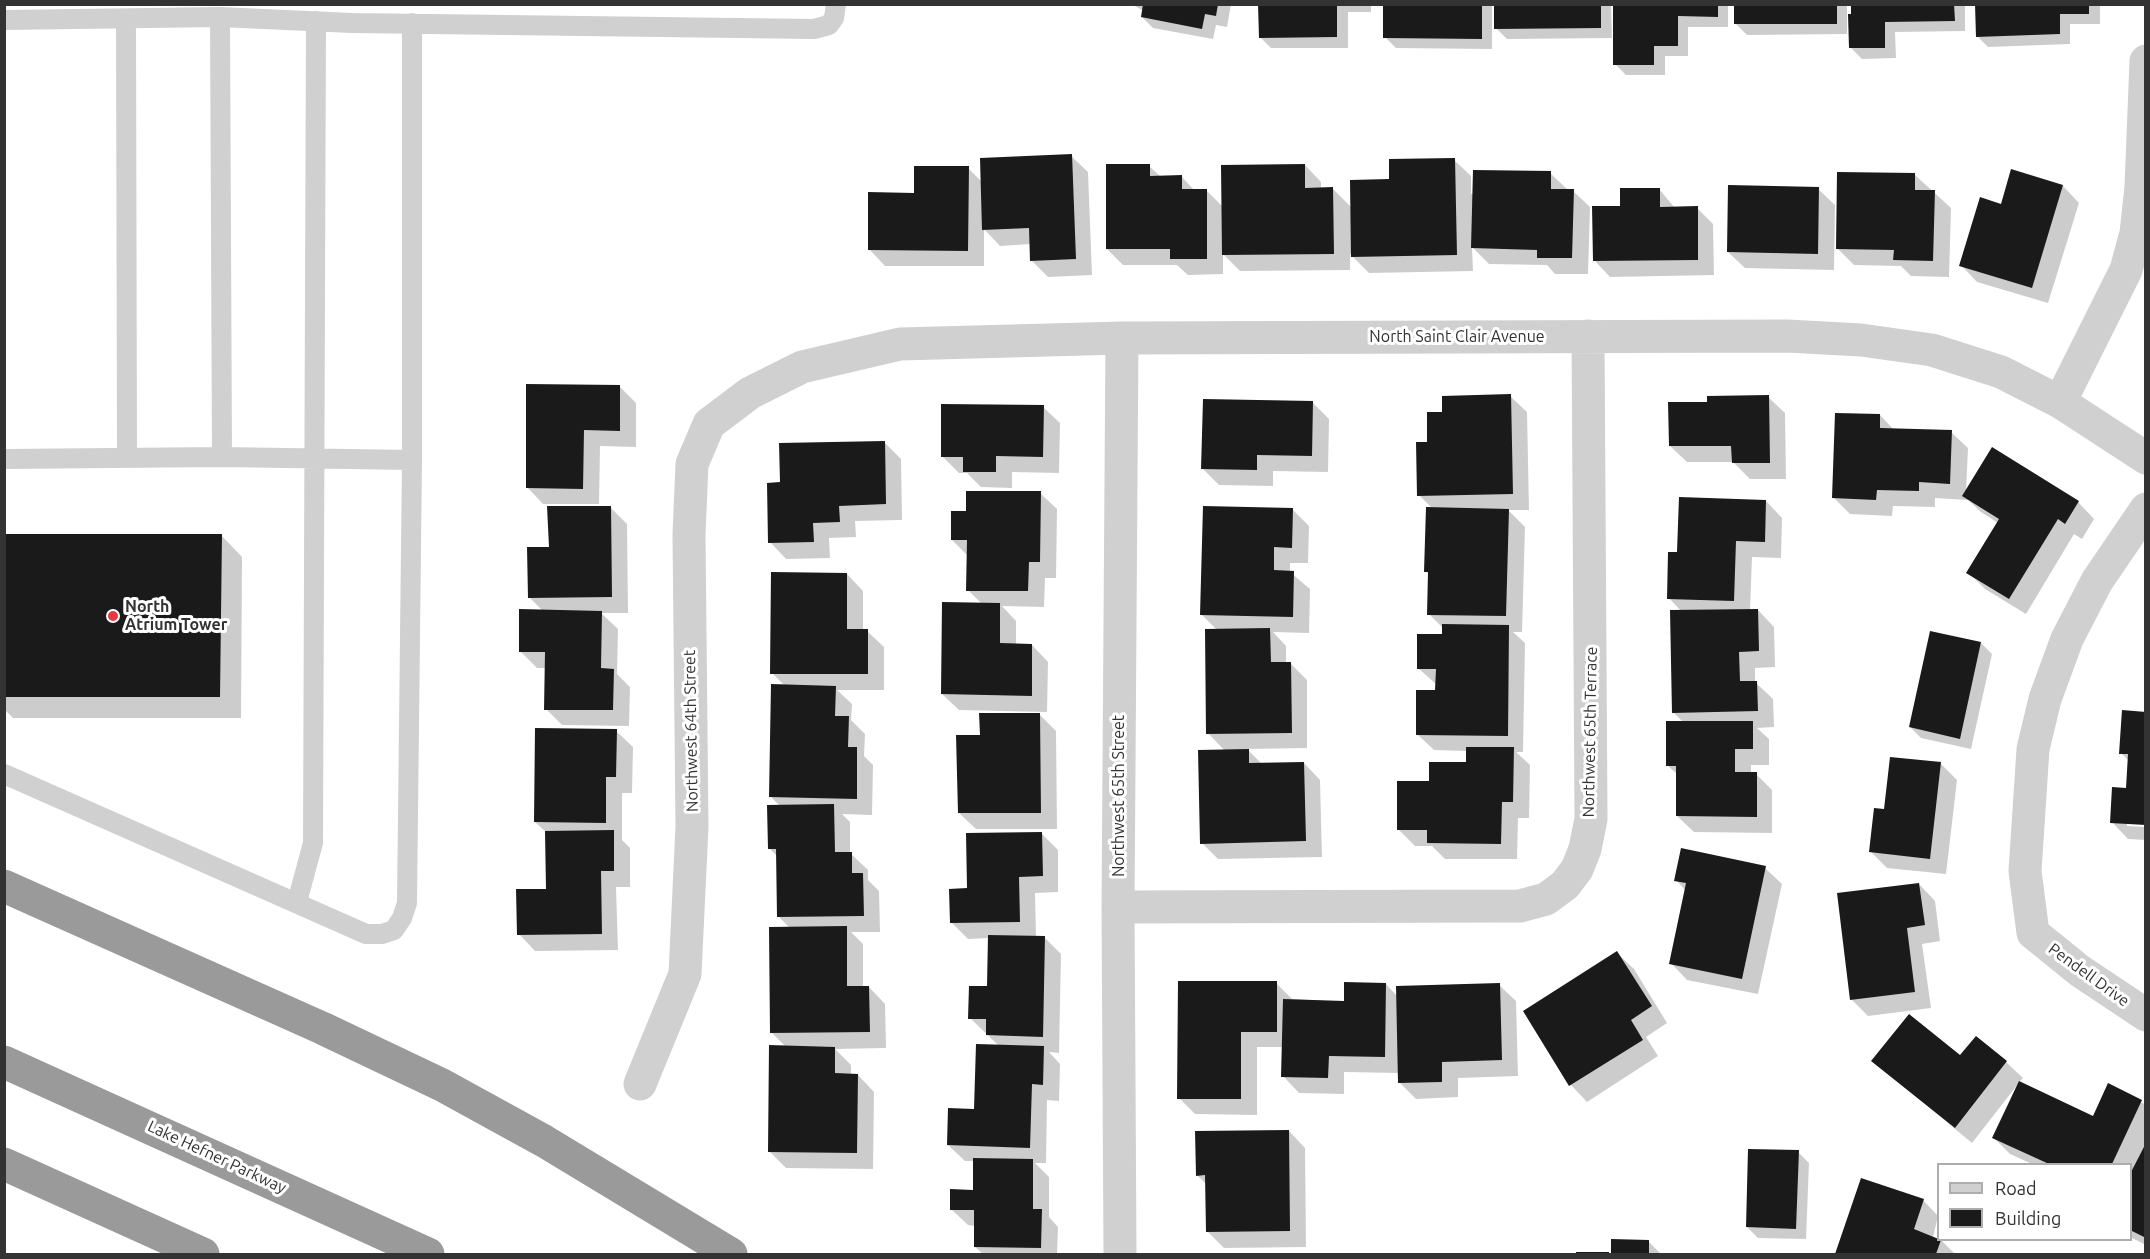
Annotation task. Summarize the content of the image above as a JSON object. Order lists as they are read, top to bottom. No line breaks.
{"streets":{"highway":["Lake Hefner Parkway"],"street":["North Saint Clair Avenue","Northwest 64th Street","Northwest 65th Terrace","Northwest 65th Street","Pendell Drive"]},"crossings":[["North Saint Clair Avenue","Northwest 64th Street"],["North Saint Clair Avenue","Northwest 65th Terrace"],["North Saint Clair Avenue","Northwest 65th Street"],["Northwest 65th Terrace","Northwest 65th Street"]],"places":["North Atrium Tower"],"legend":["Road","Building"]}
